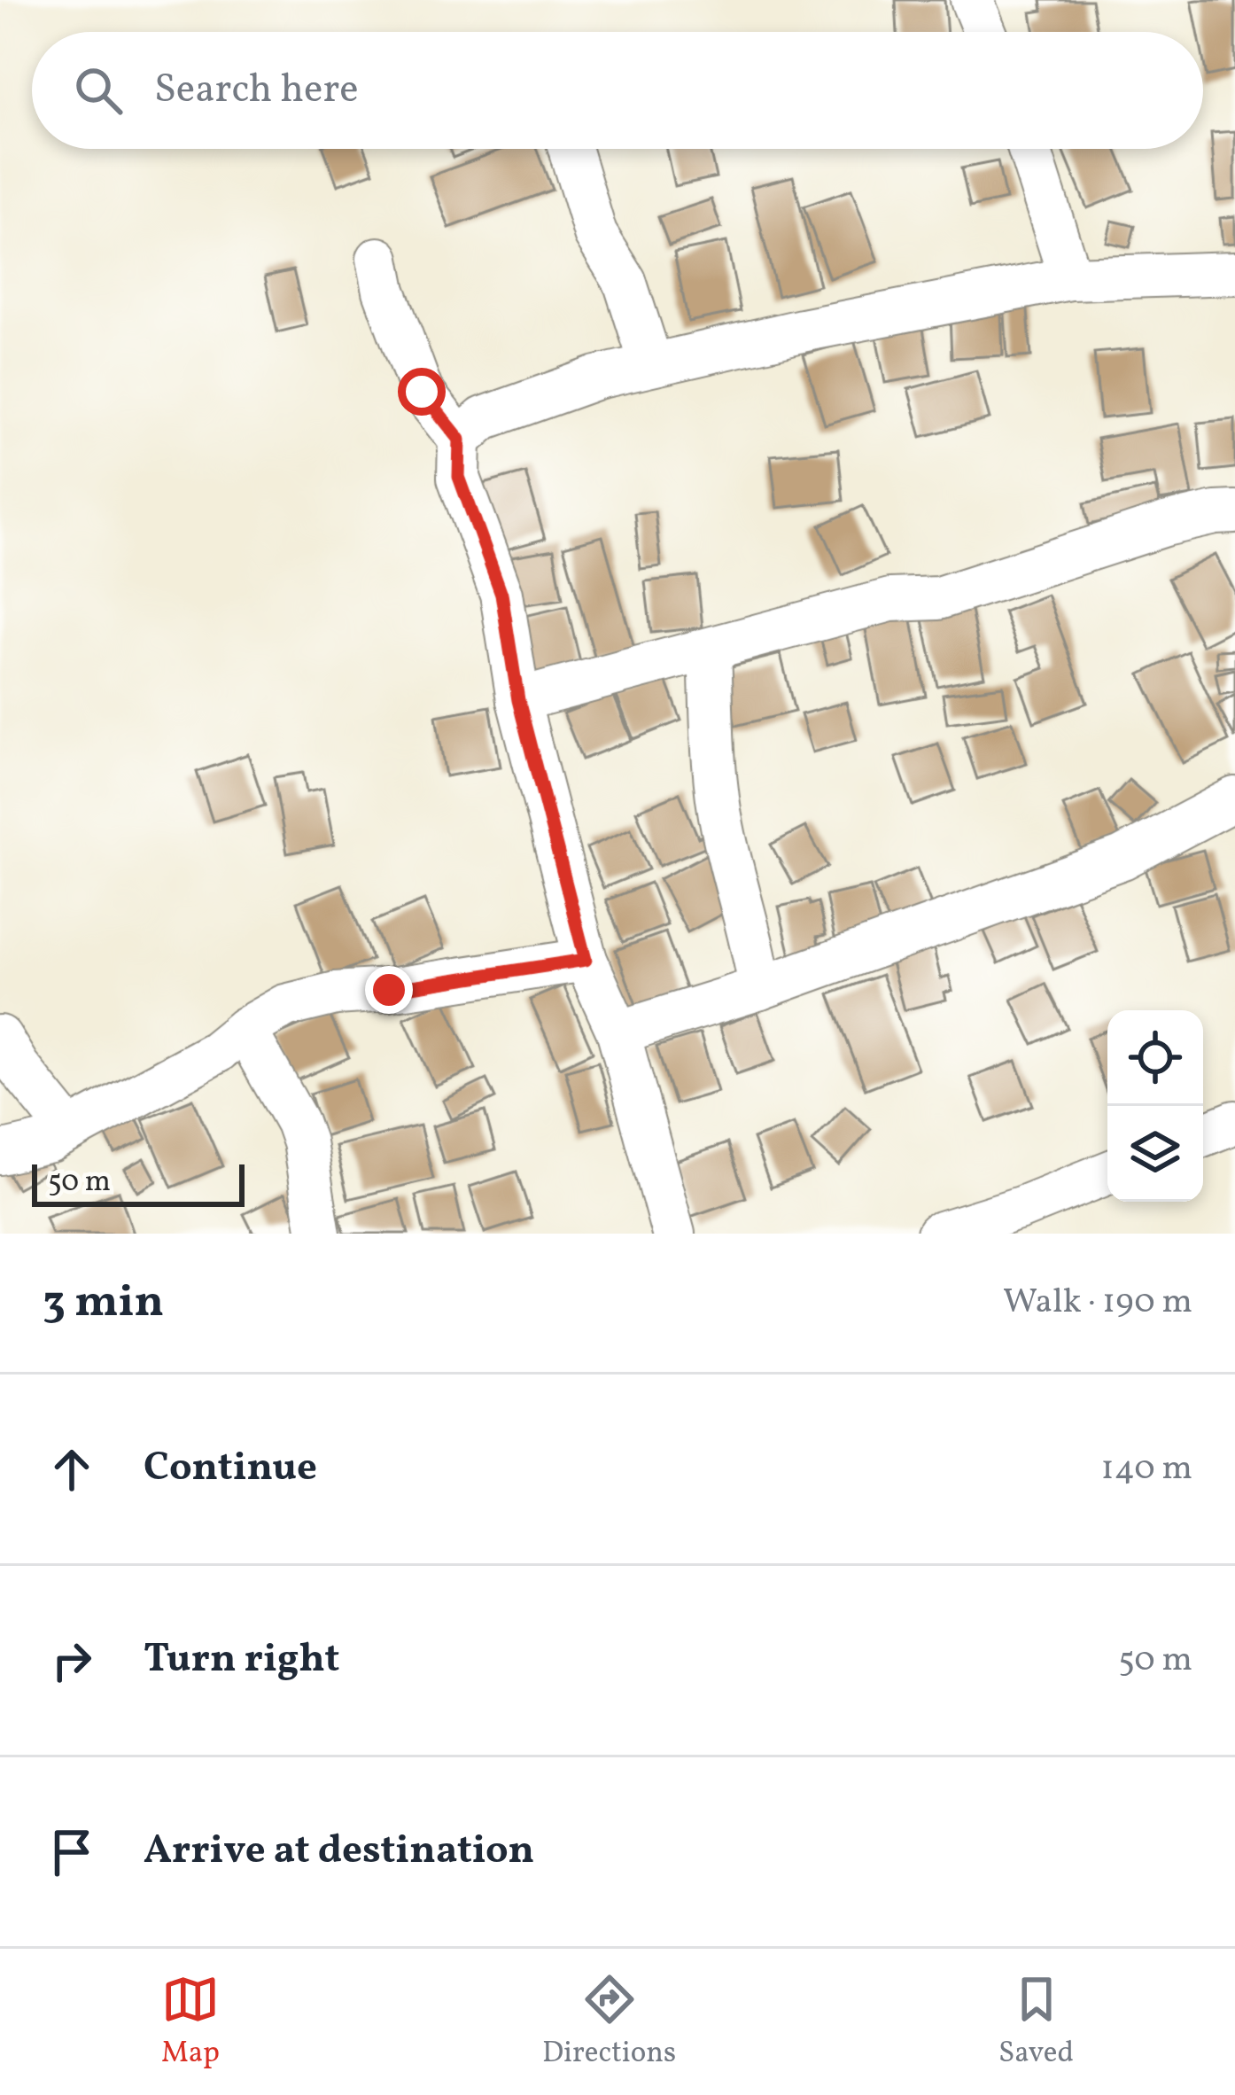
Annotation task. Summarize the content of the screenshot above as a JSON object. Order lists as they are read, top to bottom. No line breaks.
{"scale_bar":"50 m","page":{"search":"Search here","scale":"50 m","heading":["3 min","Walk · 190 m"],"list":[["Continue","140 m"],["Turn right","50 m"],"Arrive at destination"],"nav":["Map","Directions","Saved"]}}
